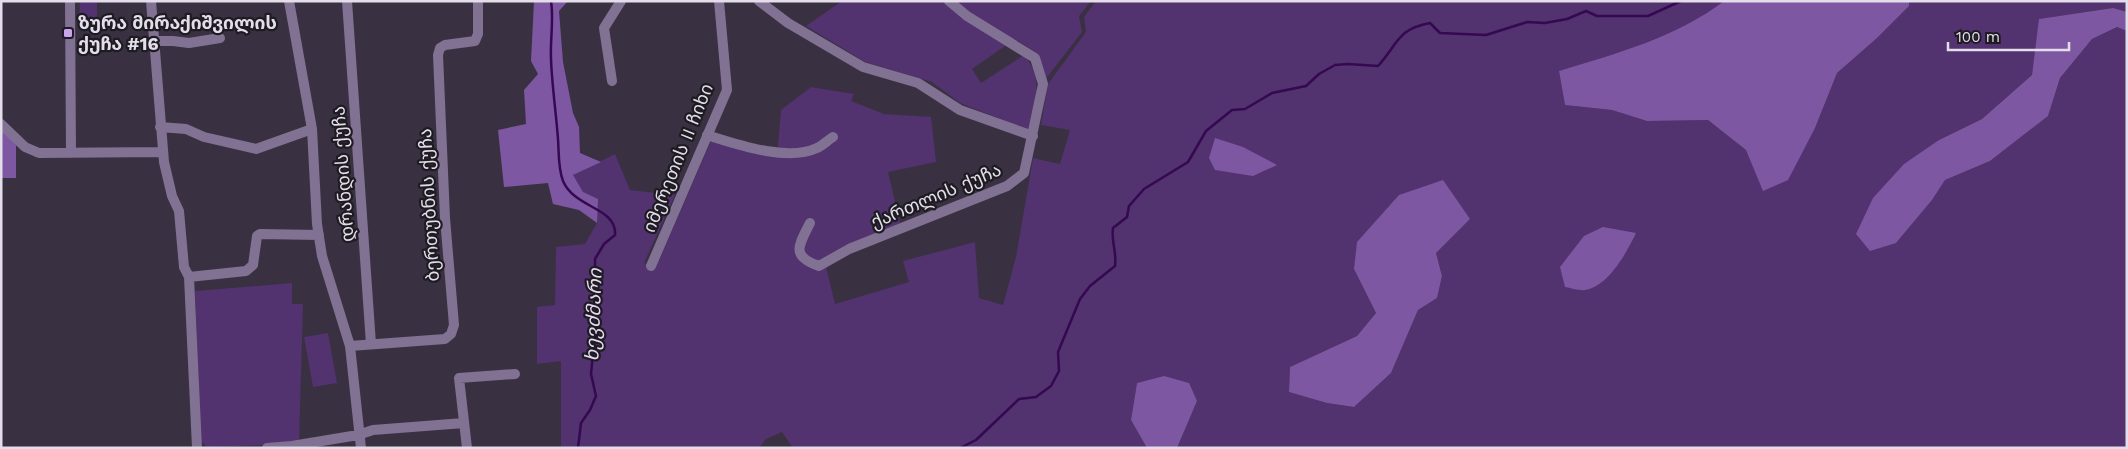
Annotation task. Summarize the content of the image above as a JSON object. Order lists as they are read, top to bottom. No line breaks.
{"streets":{"street":["იმერეთის II ჩიხი","დრანდის ქუჩა","ქართლის ქუჩა","ბერთუბნის ქუჩა"]},"crossings":[["დრანდის ქუჩა","ბერთუბნის ქუჩა"]],"water":["ხევძმარი"],"places":{"transit":["ზურა მირაქიშვილის ქუჩა #16"]},"scale_bar":"100 m"}
